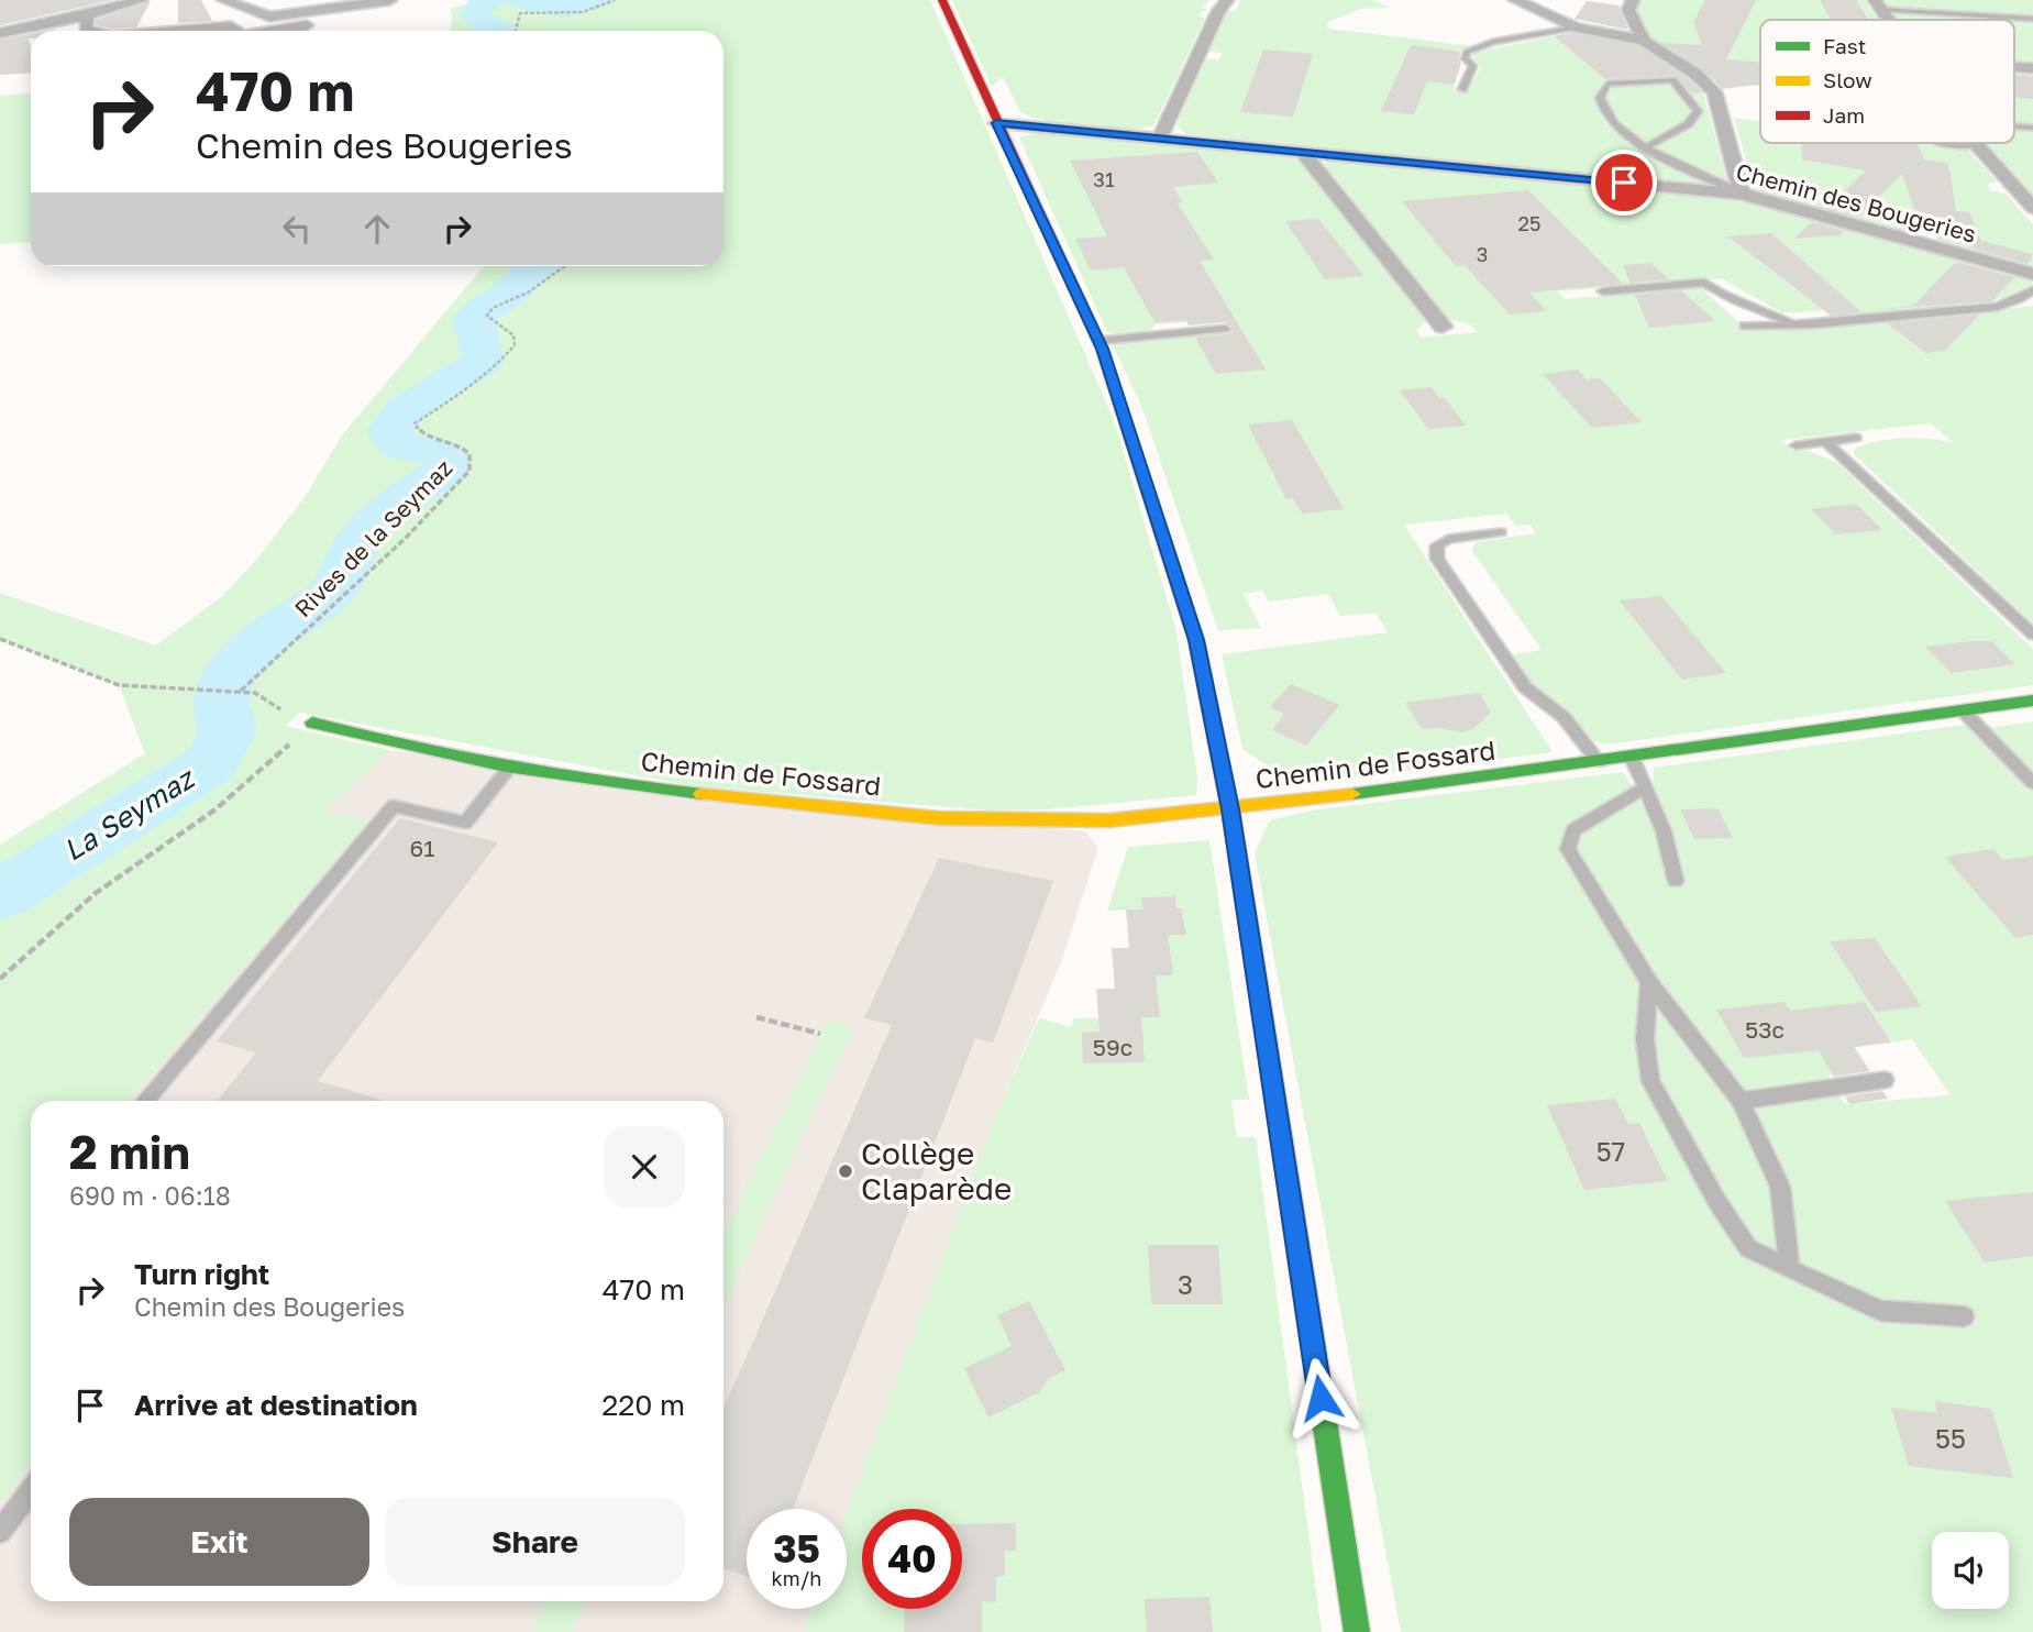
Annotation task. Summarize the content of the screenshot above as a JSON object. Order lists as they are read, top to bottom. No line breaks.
{"streets":{"street":["Chemin des Bougeries","Chemin de Fossard"],"path":["Rives de la Seymaz"]},"water":["La Seymaz"],"places":["Collège Claparède"],"house_numbers":["31","25","3","61","53c","59c","57","3","55"],"legend":["Fast","Slow","Jam"],"page":{"turn":["470 m","Chemin des Bougeries"],"heading":["2 min","690 m · 06:18"],"list":[{"name":"Turn right","note":"Chemin des Bougeries","value":"470 m"},{"name":"Arrive at destination","value":"220 m"}],"buttons":["Exit","Share"],"speed":"35 km/h","limit":"40"}}
